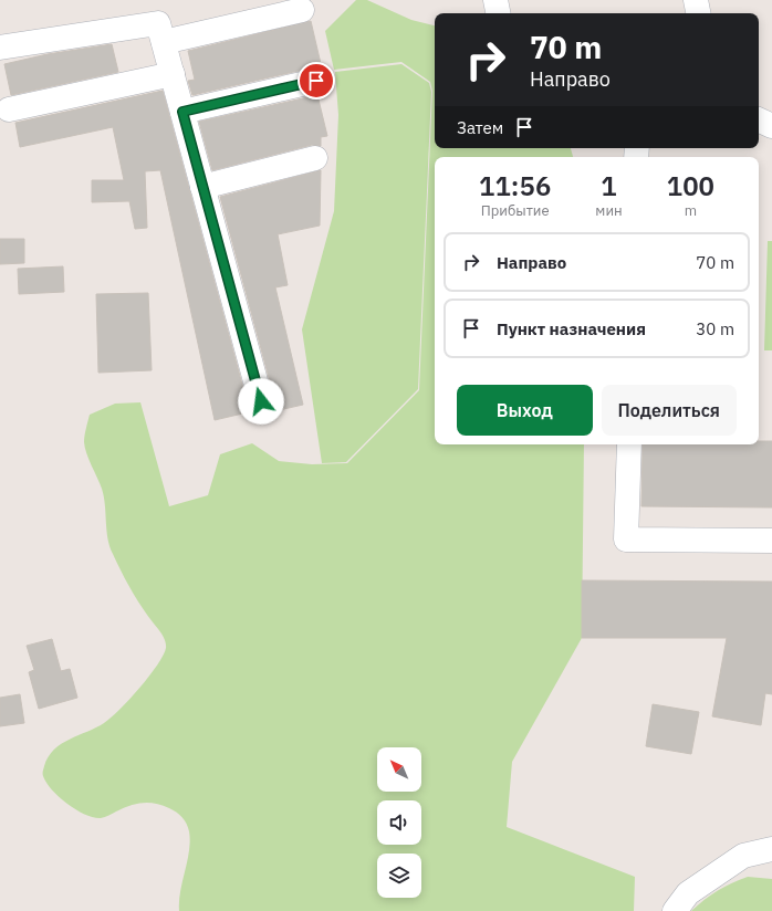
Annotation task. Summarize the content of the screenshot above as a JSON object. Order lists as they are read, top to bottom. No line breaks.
{"north":"top left","page":{"turn":["70 m","Направо"],"then":"Затем","eta":["11:56","Прибытие","1","мин","100","m"],"list":[{"name":"Направо","value":"70 m"},{"name":"Пункт назначения","value":"30 m"}],"buttons":["Выход","Поделиться"]}}
